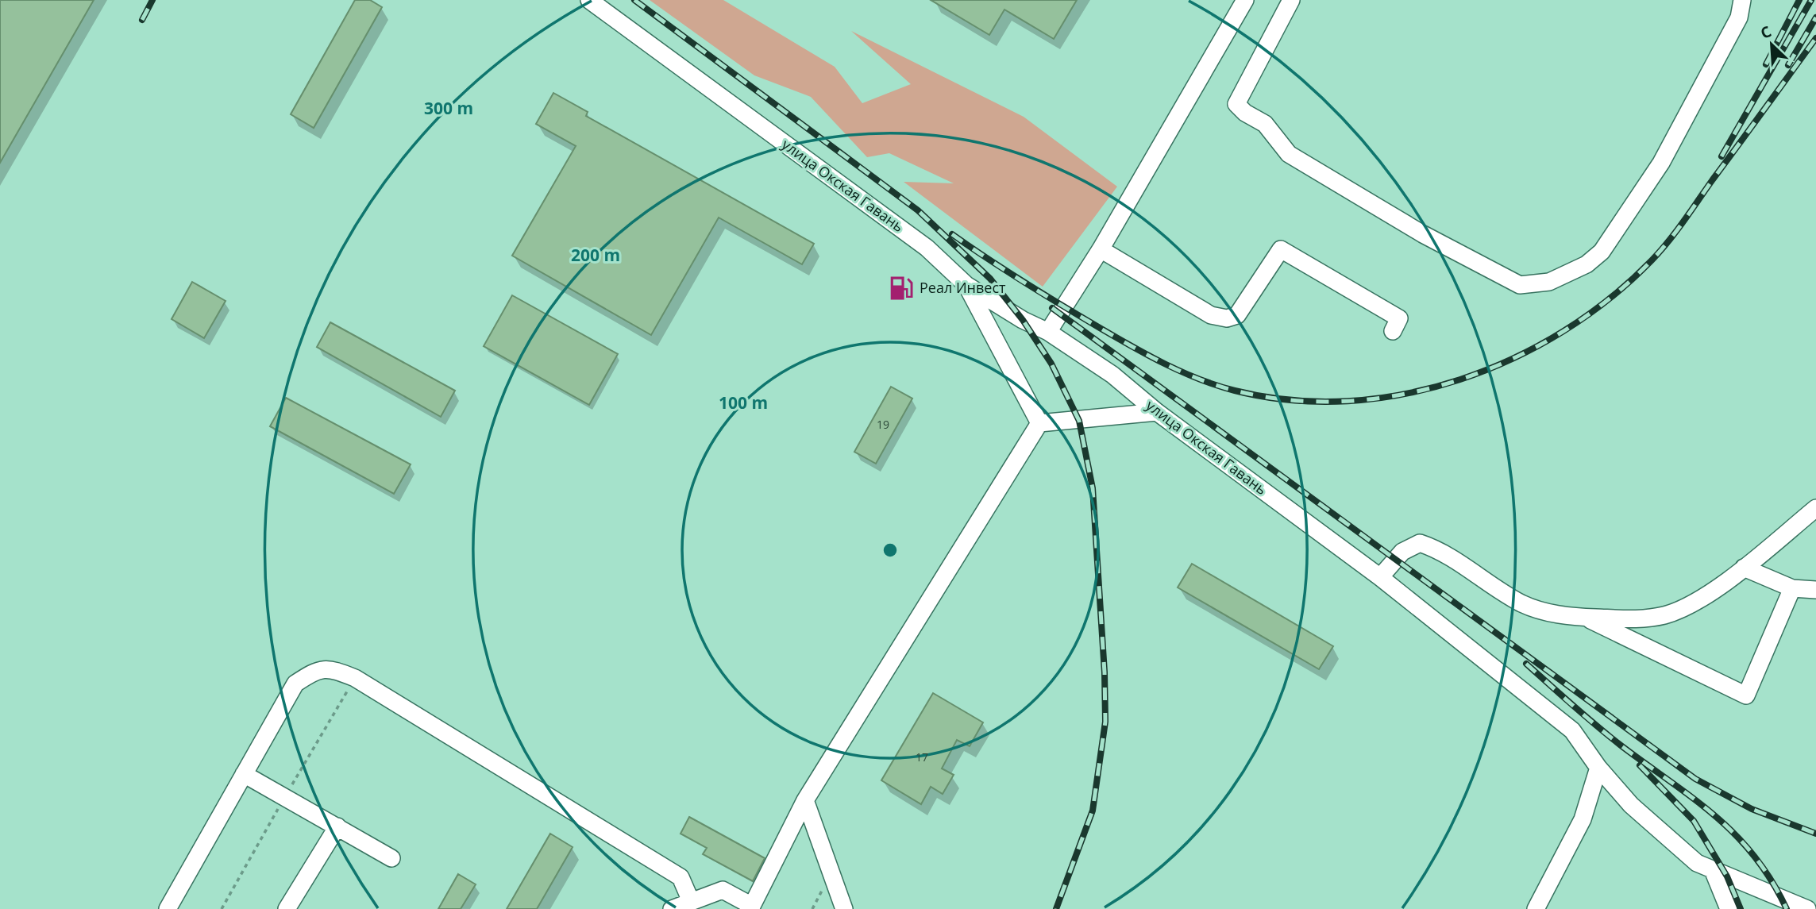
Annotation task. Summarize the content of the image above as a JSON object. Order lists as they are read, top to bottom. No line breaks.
{"streets":{"street":["улица Окская Гавань"]},"places":{"fuel station":["Реал Инвест"]},"house_numbers":["19","17"],"north":"top left","rings":["300 m","200 m","100 m"]}
